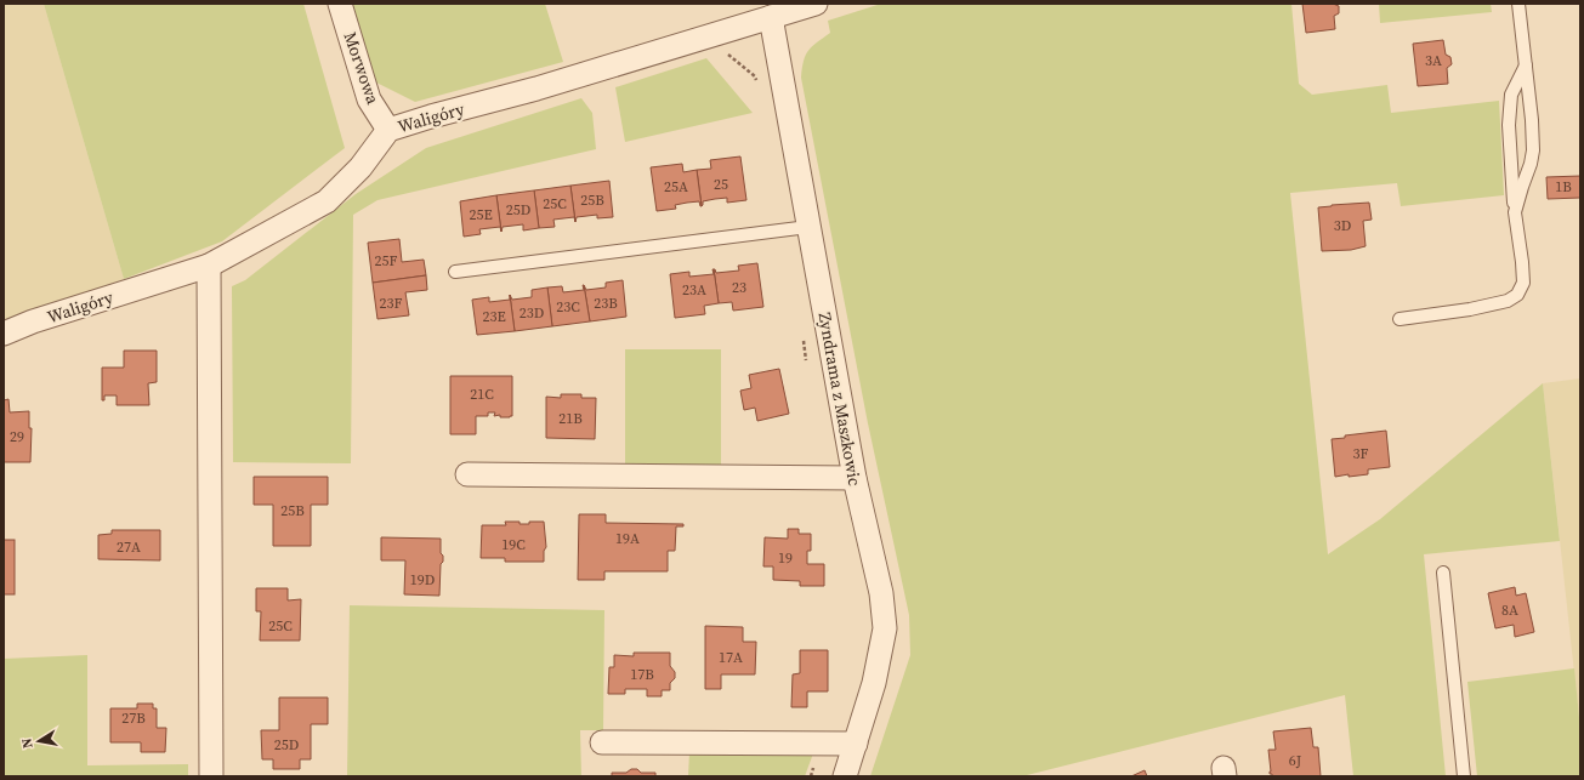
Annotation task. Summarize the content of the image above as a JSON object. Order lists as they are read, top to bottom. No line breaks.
{"streets":{"street":["Morwowa","Waligóry","Zyndrama z Maszkowic"]},"crossings":[["Morwowa","Waligóry"],["Waligóry","Zyndrama z Maszkowic"]],"house_numbers":["3A","25","25A","1B","25B","25C","25D","25E","3D","25F","23","23A","23F","23B","23C","23D","23E","21C","21B","29","3F","25B","19A","19C","27A","19","19D","8A","25C","17A","17B","27B","25D","6J"],"north":"left"}
